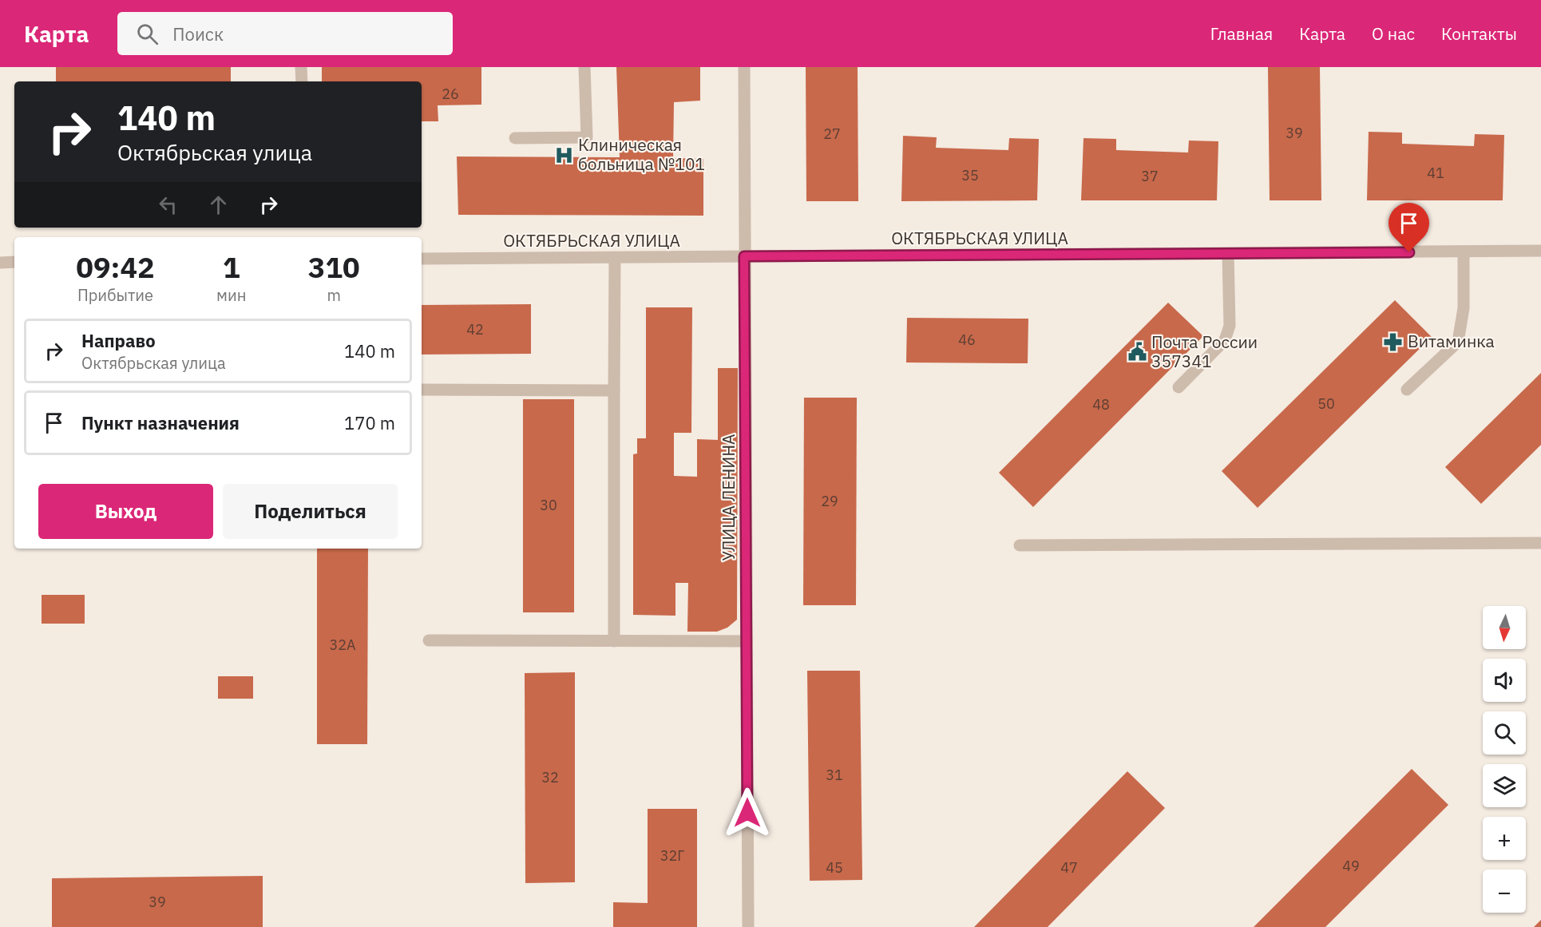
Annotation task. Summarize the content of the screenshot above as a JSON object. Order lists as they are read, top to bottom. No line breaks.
{"streets":{"street":["ОКТЯБРЬСКАЯ УЛИЦА","УЛИЦА ЛЕНИНА"]},"crossings":[["ОКТЯБРЬСКАЯ УЛИЦА","УЛИЦА ЛЕНИНА"]],"places":{"hospital":["Клиническая больница №101"],"pharmacy":["Витаминка"],"public building":["Почта России 357341"]},"house_numbers":["26","39","27","41","35","37","42","46","50","48","29","30","32А","31","32","32Г","49","45","47","39"],"north":"bottom","page":{"header":"Карта","search":"Поиск","nav":["Главная","Карта","О нас","Контакты"],"turn":["140 m","Октябрьская улица"],"eta":["09:42","Прибытие","1","мин","310","m"],"list":[{"name":"Направо","note":"Октябрьская улица","value":"140 m"},{"name":"Пункт назначения","value":"170 m"}],"buttons":["Выход","Поделиться"],"map_buttons":["+","−"]}}
